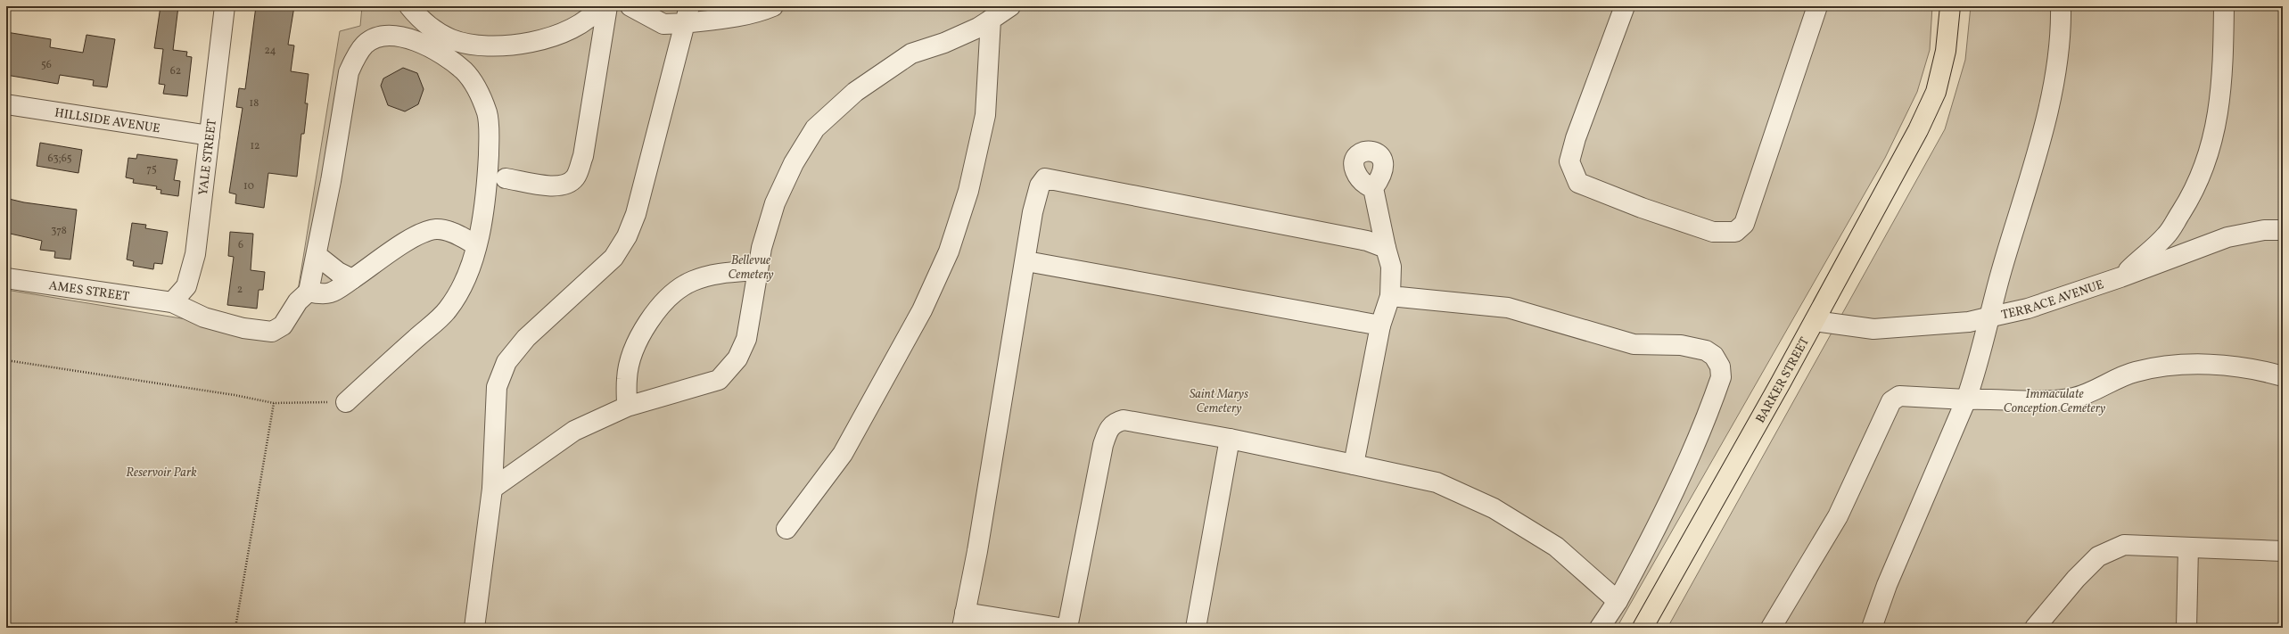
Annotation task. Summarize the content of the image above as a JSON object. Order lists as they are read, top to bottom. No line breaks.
{"streets":{"main road":["BARKER STREET"],"street":["HILLSIDE AVENUE","YALE STREET","AMES STREET","TERRACE AVENUE"]},"crossings":[["HILLSIDE AVENUE","YALE STREET"],["YALE STREET","AMES STREET"],["TERRACE AVENUE","BARKER STREET"]],"parks":["Bellevue Cemetery","Saint Marys Cemetery","Immaculate Conception Cemetery","Reservoir Park"],"house_numbers":["24","56","62","18","12","63;65","75","10","378","6","2"]}
